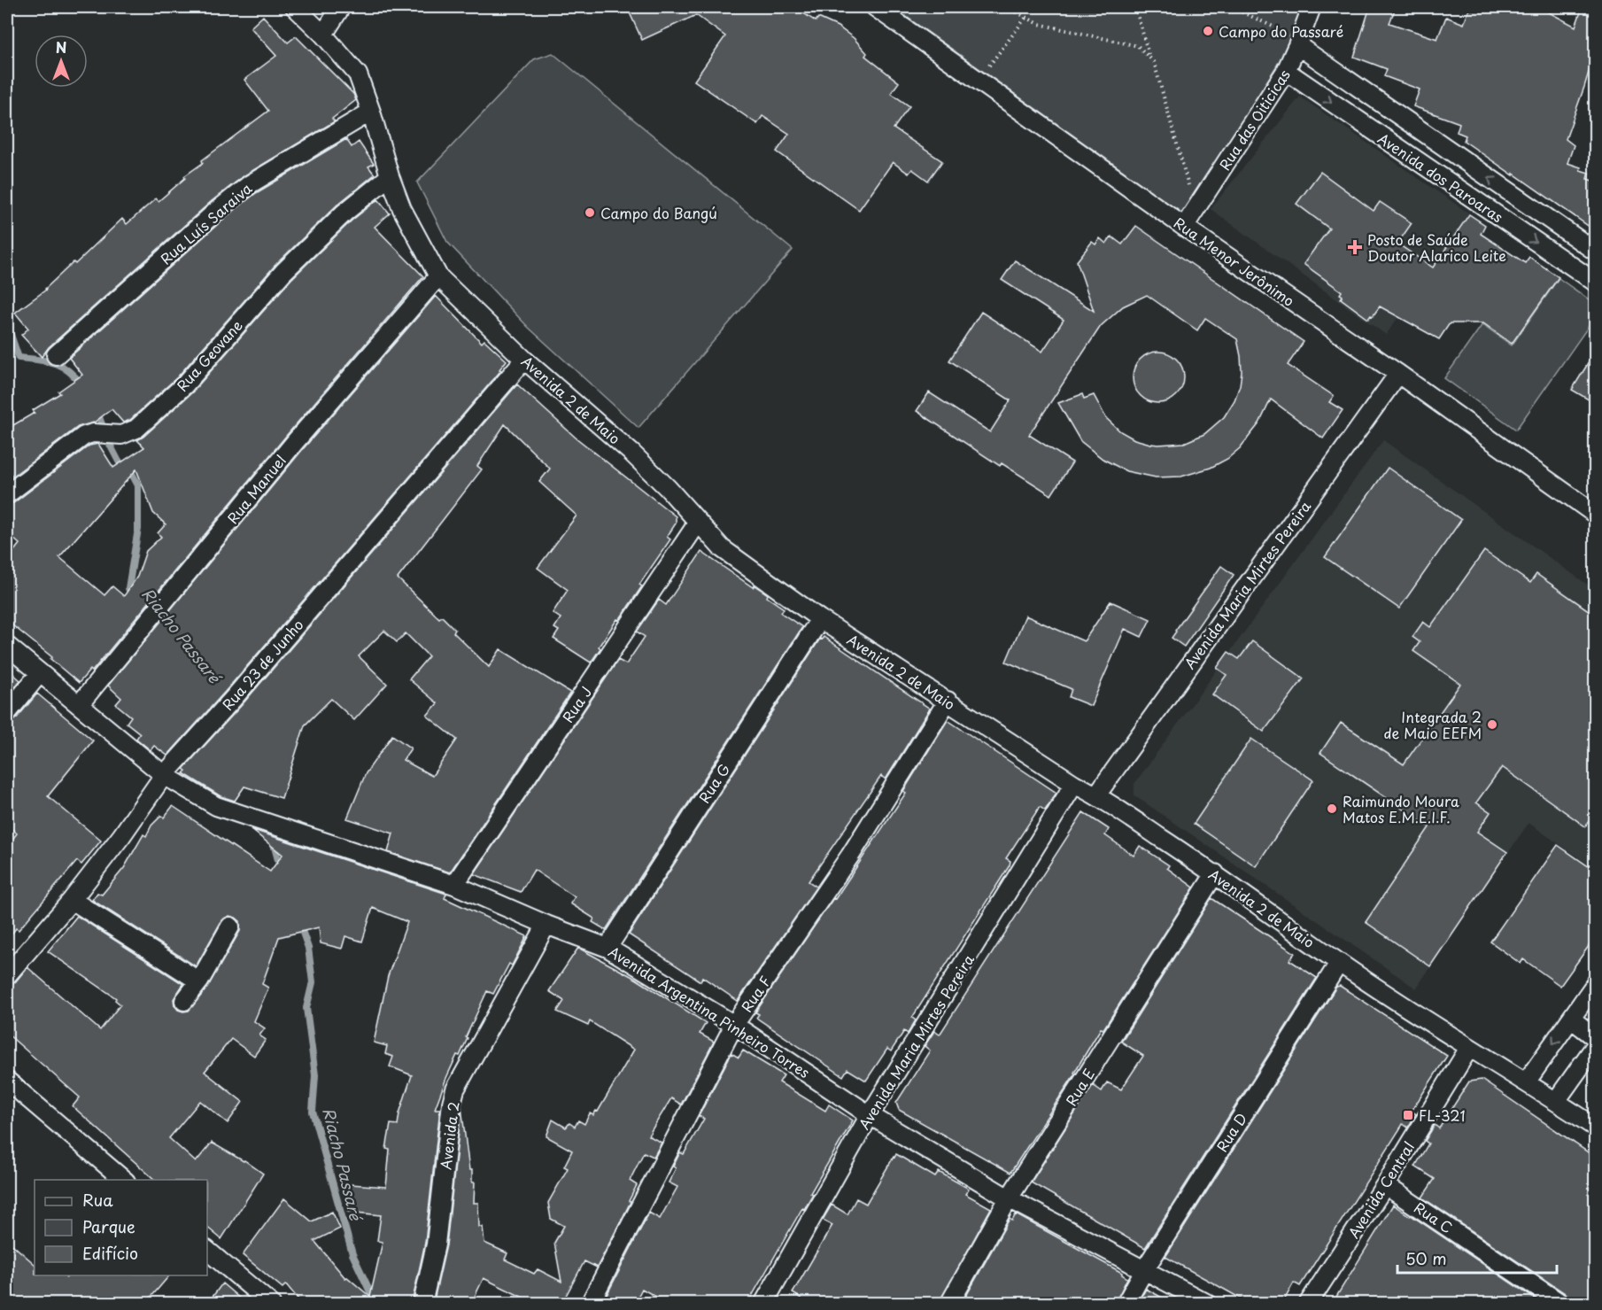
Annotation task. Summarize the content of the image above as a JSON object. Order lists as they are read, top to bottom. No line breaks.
{"streets":{"street":["Rua das Oiticicas","Avenida dos Paroaras","Rua Luís Saraiva","Rua Menor Jerônimo","Rua Geovane","Avenida 2 de Maio","Rua Manuel","Avenida Maria Mirtes Pereira","Rua 23 de Junho","Rua J","Rua G","Rua F","Avenida Argentina Pinheiro Torres","Rua E","Rua D","Avenida 2","Avenida Central","Rua C"]},"crossings":[["Rua das Oiticicas","Avenida dos Paroaras"],["Rua das Oiticicas","Rua Menor Jerônimo"],["Rua Luís Saraiva","Avenida 2 de Maio"],["Rua Menor Jerônimo","Avenida Maria Mirtes Pereira"],["Rua Geovane","Avenida 2 de Maio"],["Avenida 2 de Maio","Rua Manuel"],["Avenida 2 de Maio","Avenida Maria Mirtes Pereira"],["Avenida 2 de Maio","Rua 23 de Junho"],["Avenida 2 de Maio","Rua J"],["Avenida 2 de Maio","Rua G"],["Avenida 2 de Maio","Rua F"],["Avenida 2 de Maio","Rua E"],["Avenida 2 de Maio","Rua D"],["Avenida 2 de Maio","Avenida Central"],["Rua Manuel","Avenida Argentina Pinheiro Torres"],["Avenida Maria Mirtes Pereira","Avenida Argentina Pinheiro Torres"],["Rua 23 de Junho","Avenida Argentina Pinheiro Torres"],["Rua J","Avenida Argentina Pinheiro Torres"],["Rua G","Avenida Argentina Pinheiro Torres"],["Rua F","Avenida Argentina Pinheiro Torres"],["Avenida Argentina Pinheiro Torres","Rua E"],["Avenida Argentina Pinheiro Torres","Rua D"],["Avenida Argentina Pinheiro Torres","Avenida 2"],["Avenida Central","Rua C"]],"water":["Riacho Passaré"],"places":{"other":["Campo do Passaré","Campo do Bangú","Integrada 2 de Maio EEFM","Raimundo Moura Matos E.M.E.I.F."],"health":["Posto de Saúde Doutor Alarico Leite"],"transit":["FL-321"]},"legend":["Rua","Parque","Edifício"],"scale_bar":"50 m","north":"top"}
